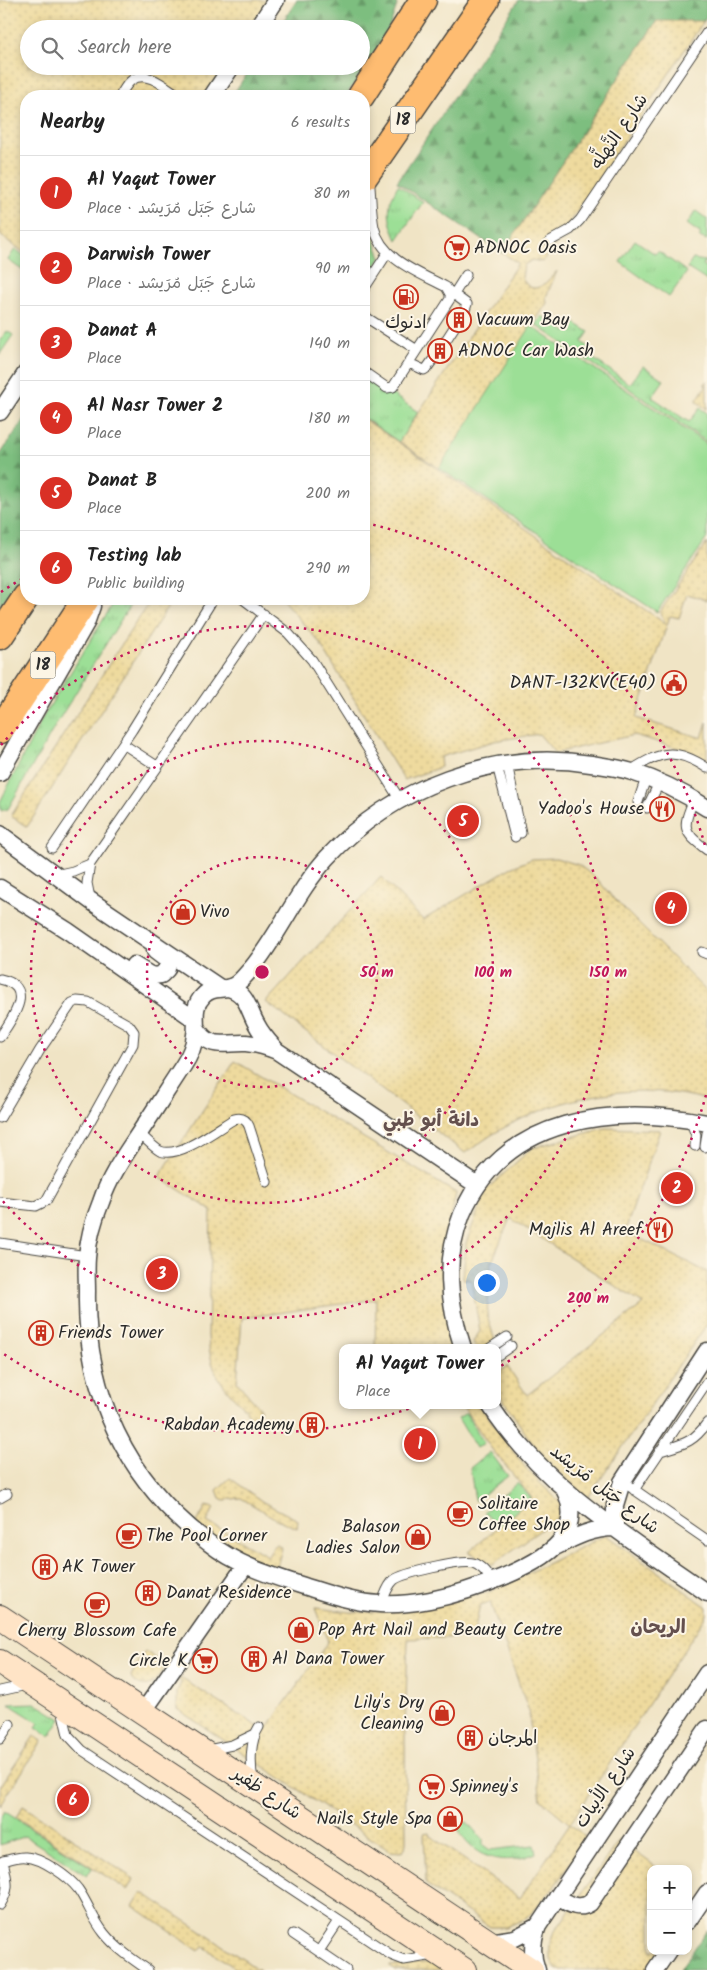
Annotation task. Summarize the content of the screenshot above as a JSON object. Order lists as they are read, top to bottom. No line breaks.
{"streets":{"main road":["18","شارع ظفير"],"street":["شارع جَبَل مُرَيشد","شارع الأبيات"],"lane":["شارع النَّهلَّه"]},"crossings":[["شارع الأبيات","شارع ظفير"]],"districts":["دانة أبو ظبي","الريحان"],"places":{"supermarket":["ADNOC Oasis","Circle K","Spinney's"],"fuel station":["ادنوك"],"building":["Vacuum Bay","ADNOC Car Wash","Friends Tower","Rabdan Academy","AK Tower","Danat Residence","Al Dana Tower","المرجان"],"public building":["DANT-132KV(E40)"],"restaurant":["Yadoo's House","Majlis Al Areef"],"shop":["Vivo","Balason Ladies Salon","Pop Art Nail and Beauty Centre","Lily's Dry Cleaning","Nails Style Spa"],"cafe":["Solitaire Coffee Shop","The Pool Corner","Cherry Blossom Cafe"]},"page":{"search":"Search here","heading":["Nearby","6 results"],"list":[{"mark":"1","name":"Al Yaqut Tower","note":"Place · شارع جَبَل مُرَيشد","value":"80 m"},{"mark":"2","name":"Darwish Tower","note":"Place · شارع جَبَل مُرَيشد","value":"90 m"},{"mark":"3","name":"Danat A","note":"Place","value":"140 m"},{"mark":"4","name":"Al Nasr Tower 2","note":"Place","value":"180 m"},{"mark":"5","name":"Danat B","note":"Place","value":"200 m"},{"mark":"6","name":"Testing lab","note":"Public building","value":"290 m"}],"pins":["5","4","2","3","1","6"],"popup":["Al Yaqut Tower","Place"],"map_buttons":["+","−"]},"rings":["50 m","100 m","150 m","200 m"]}
